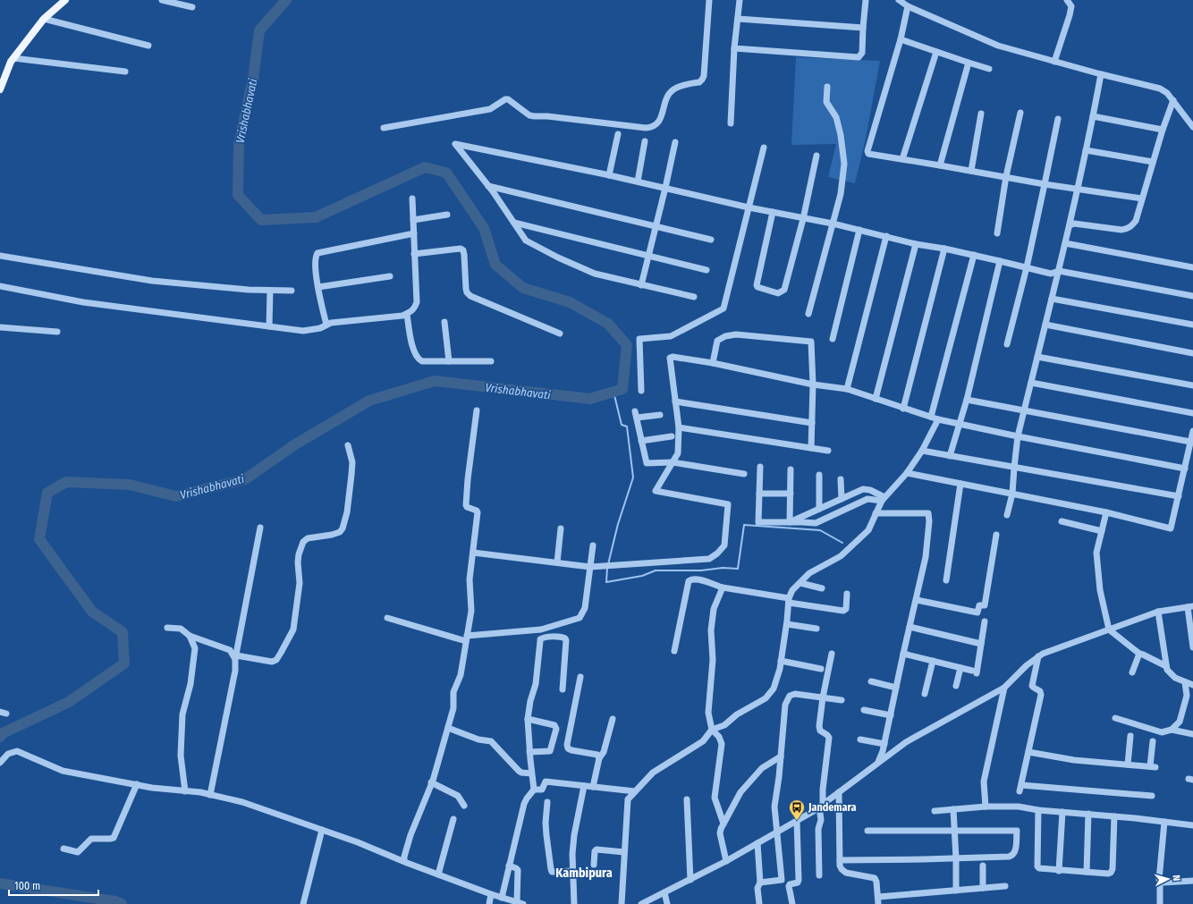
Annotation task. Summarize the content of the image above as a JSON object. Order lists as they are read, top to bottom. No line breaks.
{"districts":["Kambipura"],"water":["Vrishabhavati"],"places":{"bus stop":["Jandemara"]},"scale_bar":"100 m","north":"right"}
